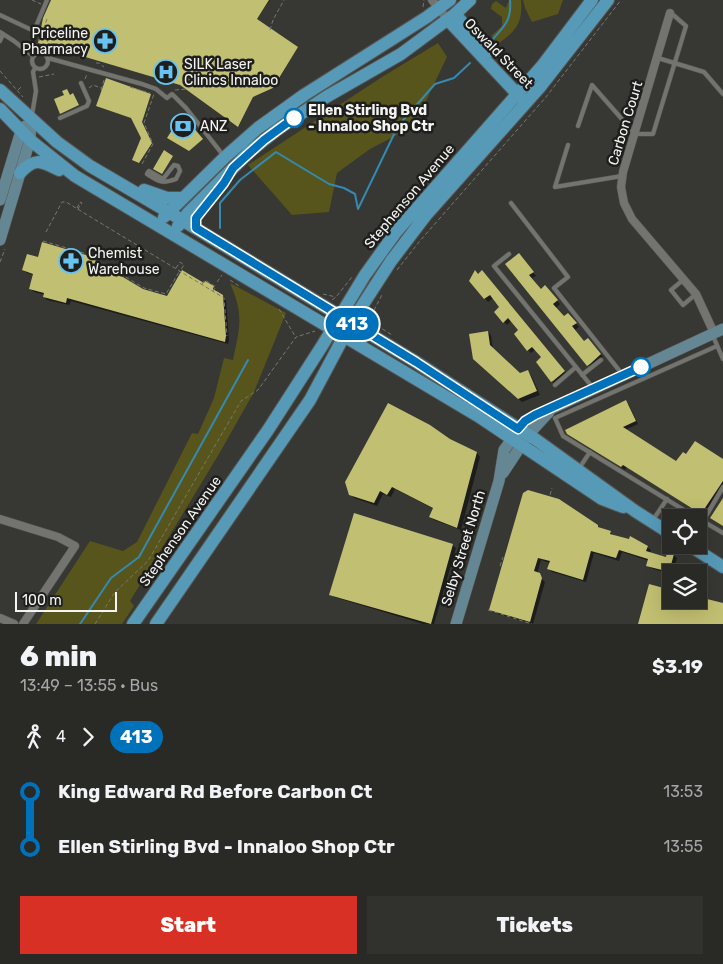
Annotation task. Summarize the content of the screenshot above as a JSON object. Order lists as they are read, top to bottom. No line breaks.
{"streets":{"main road":["Oswald Street","Stephenson Avenue","Selby Street North"],"street":["Carbon Court"]},"crossings":[["Oswald Street","Stephenson Avenue"]],"places":{"pharmacy":["Priceline Pharmacy","Chemist Warehouse"],"hospital":["SILK Laser Clinics Innaloo"],"other":["Ellen Stirling Bvd - Innaloo Shop Ctr"],"bank":["ANZ"]},"lines":["bus line 413"],"scale_bar":"100 m","page":{"on_map":"413","scale":"100 m","heading":["6 min","13:49 – 13:55 · Bus","$3.19"],"legs":["4","413"],"list":[{"name":"King Edward Rd Before Carbon Ct","value":"13:53"},{"name":"Ellen Stirling Bvd - Innaloo Shop Ctr","value":"13:55"}],"buttons":["Start","Tickets"]}}
